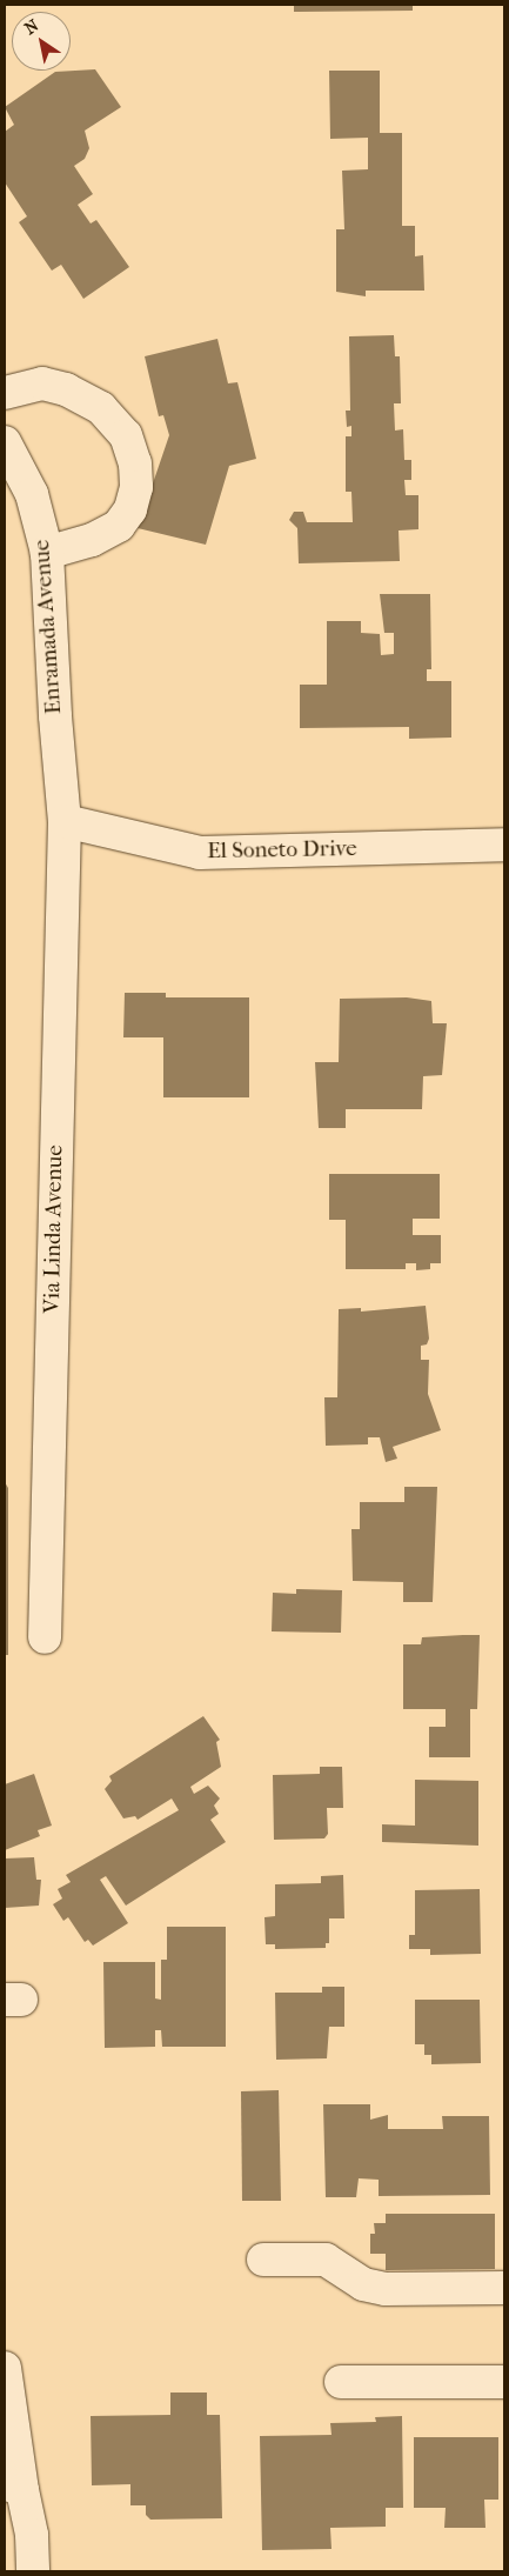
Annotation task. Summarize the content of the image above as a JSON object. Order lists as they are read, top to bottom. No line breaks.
{"streets":{"street":["Enramada Avenue","El Soneto Drive","Via Linda Avenue"]},"crossings":[["Enramada Avenue","El Soneto Drive"],["Enramada Avenue","Via Linda Avenue"],["El Soneto Drive","Via Linda Avenue"]],"north":"top left"}
